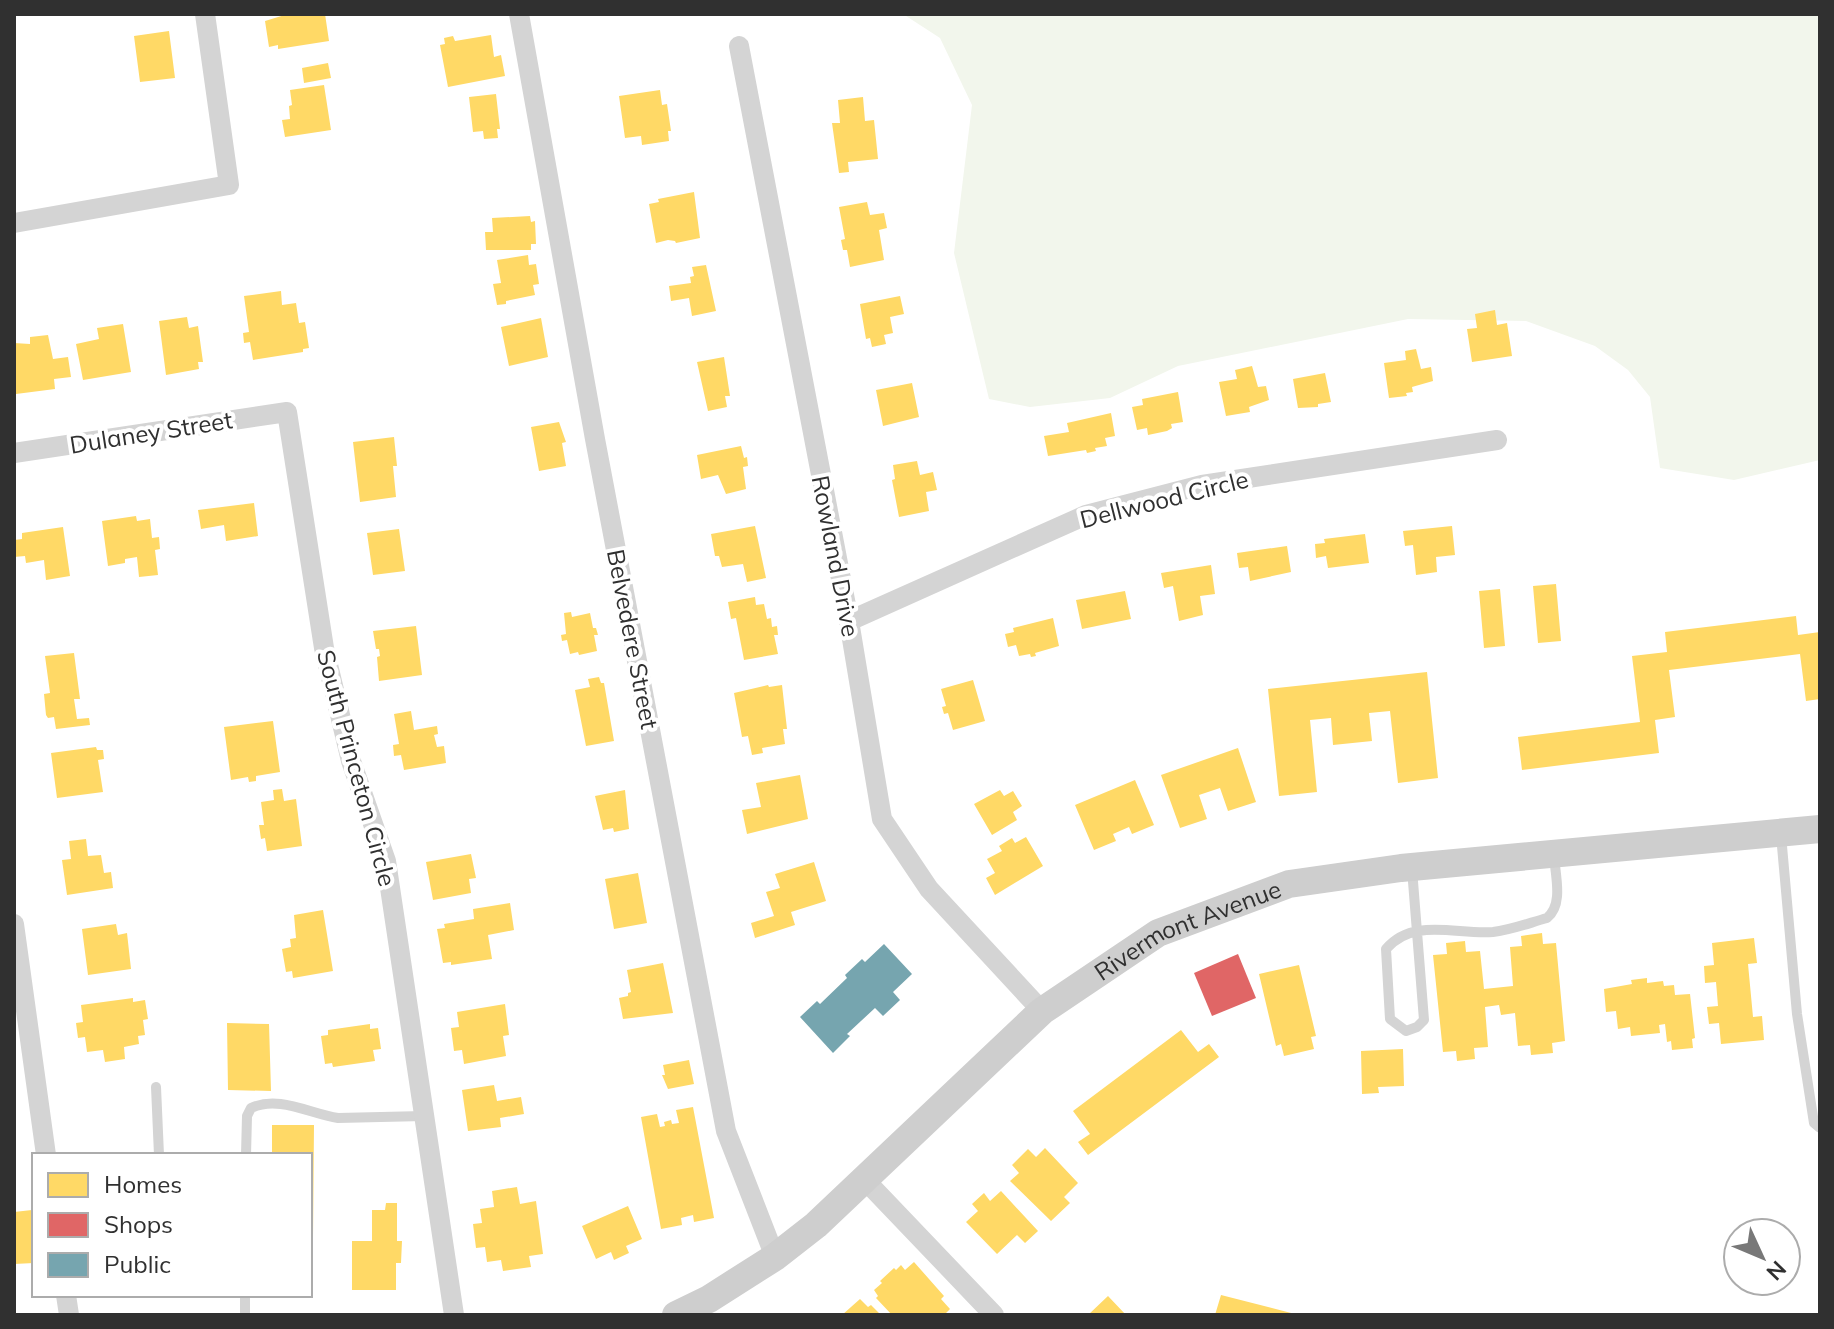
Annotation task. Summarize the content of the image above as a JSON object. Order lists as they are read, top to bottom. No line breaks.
{"streets":{"main road":["Rivermont Avenue"],"street":["Dulaney Street","Dellwood Circle","Rowland Drive","Belvedere Street","South Princeton Circle"]},"crossings":[["Dulaney Street","South Princeton Circle"],["Dellwood Circle","Rowland Drive"],["Rowland Drive","Rivermont Avenue"],["Belvedere Street","Rivermont Avenue"]],"legend":["Homes","Shops","Public"],"north":"bottom right"}
